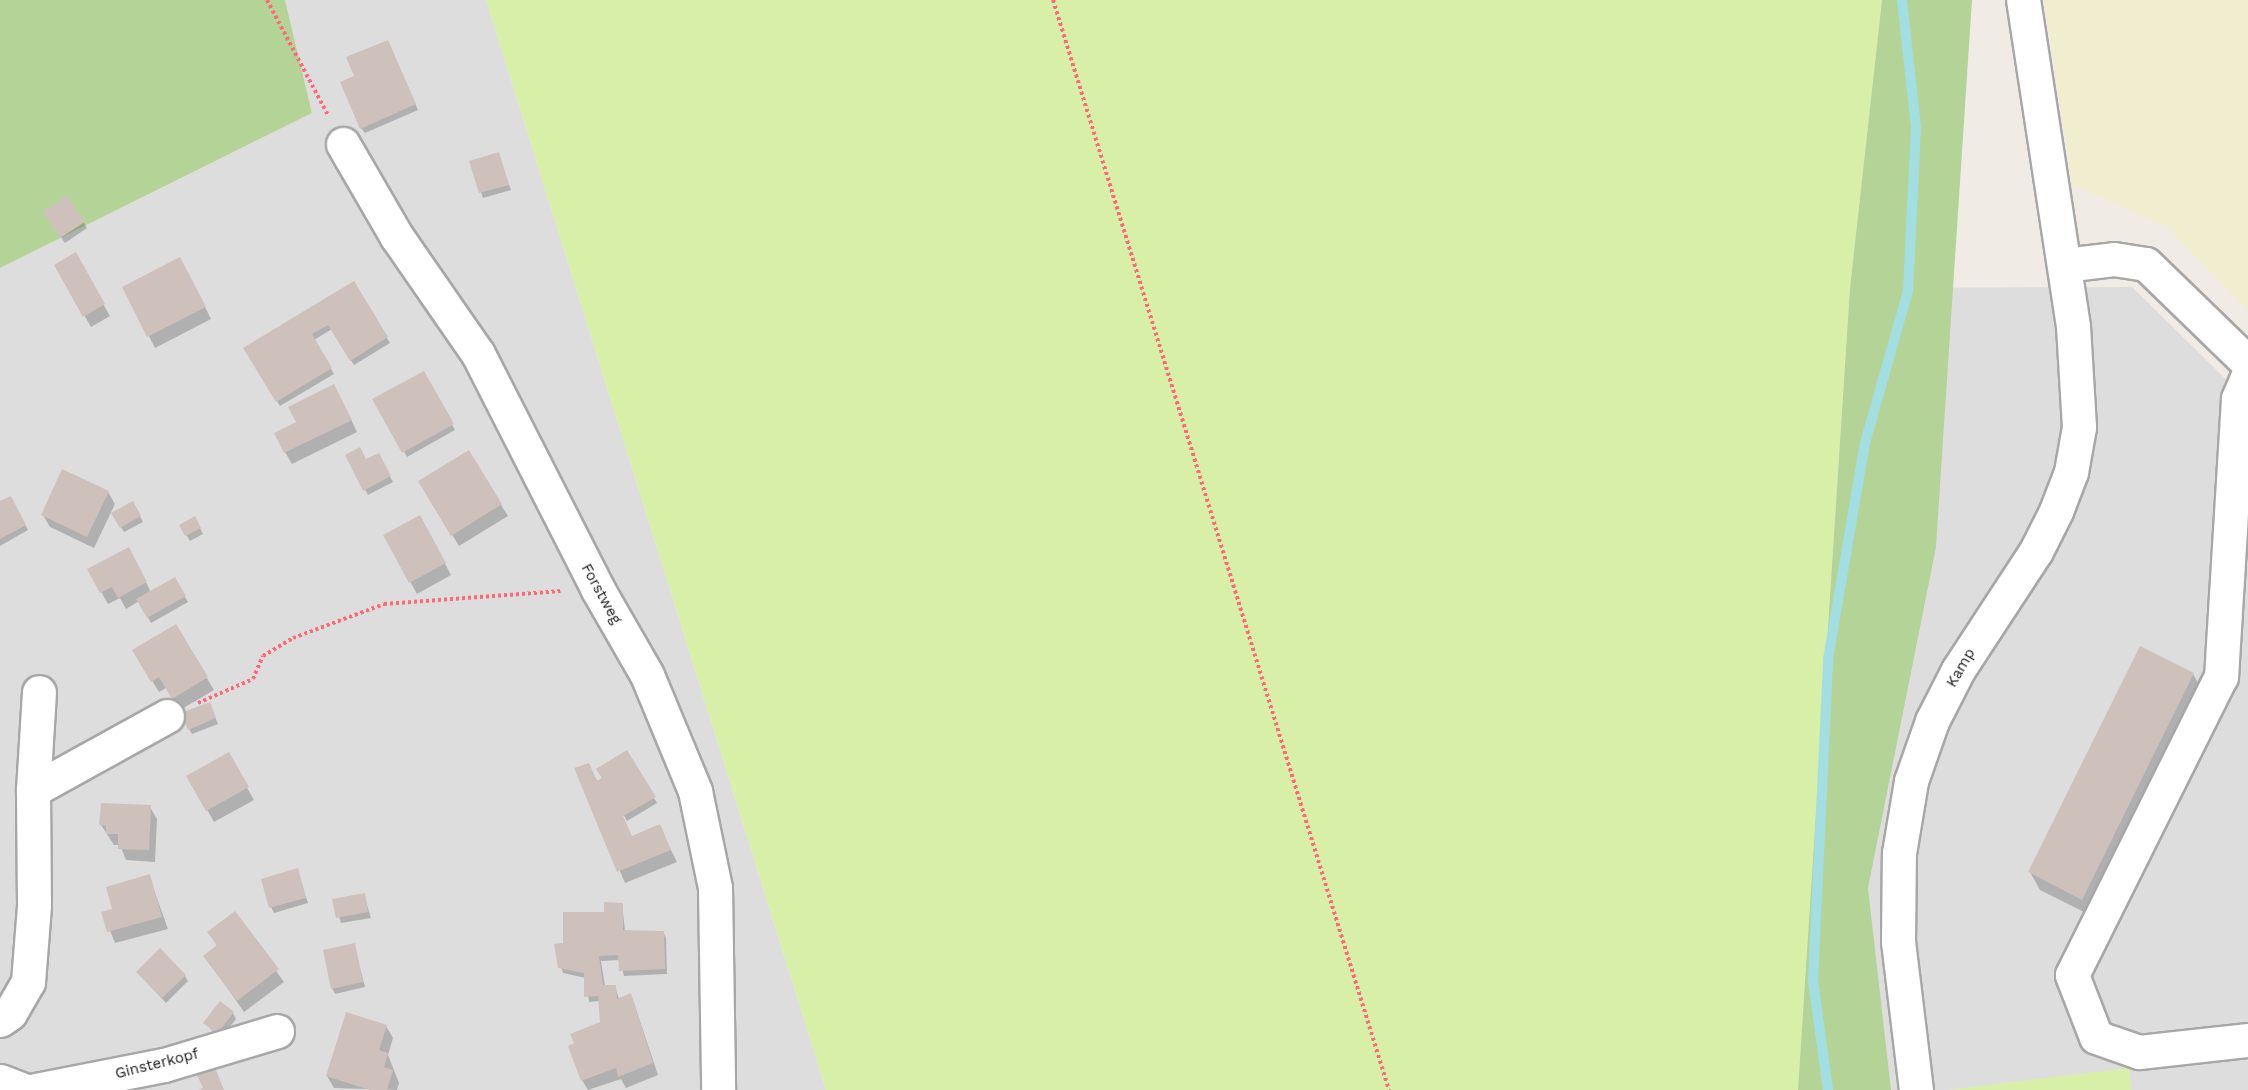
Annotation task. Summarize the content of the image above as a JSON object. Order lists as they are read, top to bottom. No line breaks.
{"streets":{"street":["Forstweg","Kamp","Ginsterkopf"]}}
